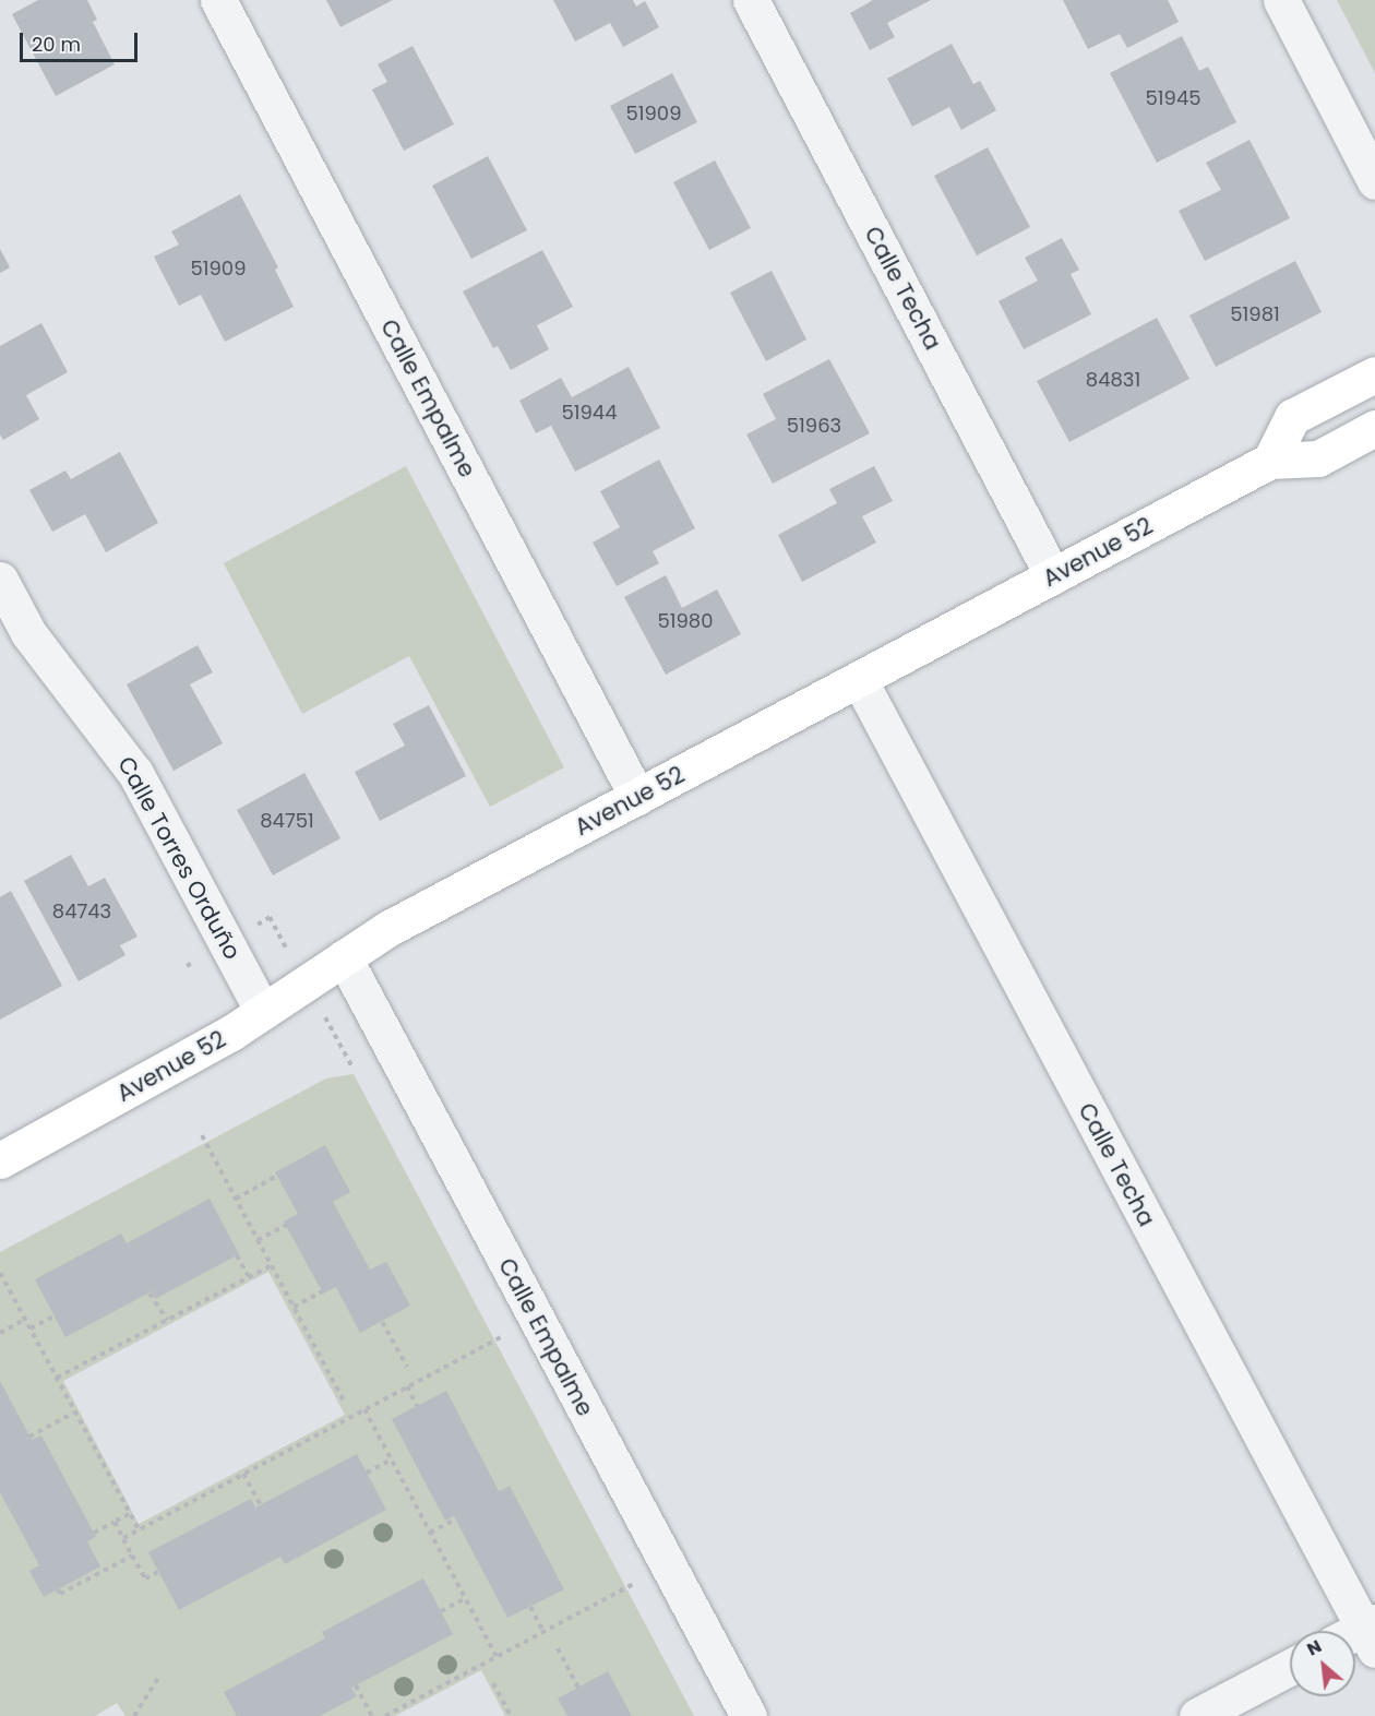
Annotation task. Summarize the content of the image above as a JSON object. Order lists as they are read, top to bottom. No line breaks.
{"streets":{"main road":["Avenue 52"],"street":["Calle Techa","Calle Empalme","Calle Torres Orduño"]},"crossings":[["Calle Techa","Avenue 52"],["Calle Empalme","Avenue 52"],["Avenue 52","Calle Torres Orduño"]],"house_numbers":["51945","51909","51909","51981","84831","51944","51963","51980","84751","84743"],"scale_bar":"20 m","north":"top left"}
